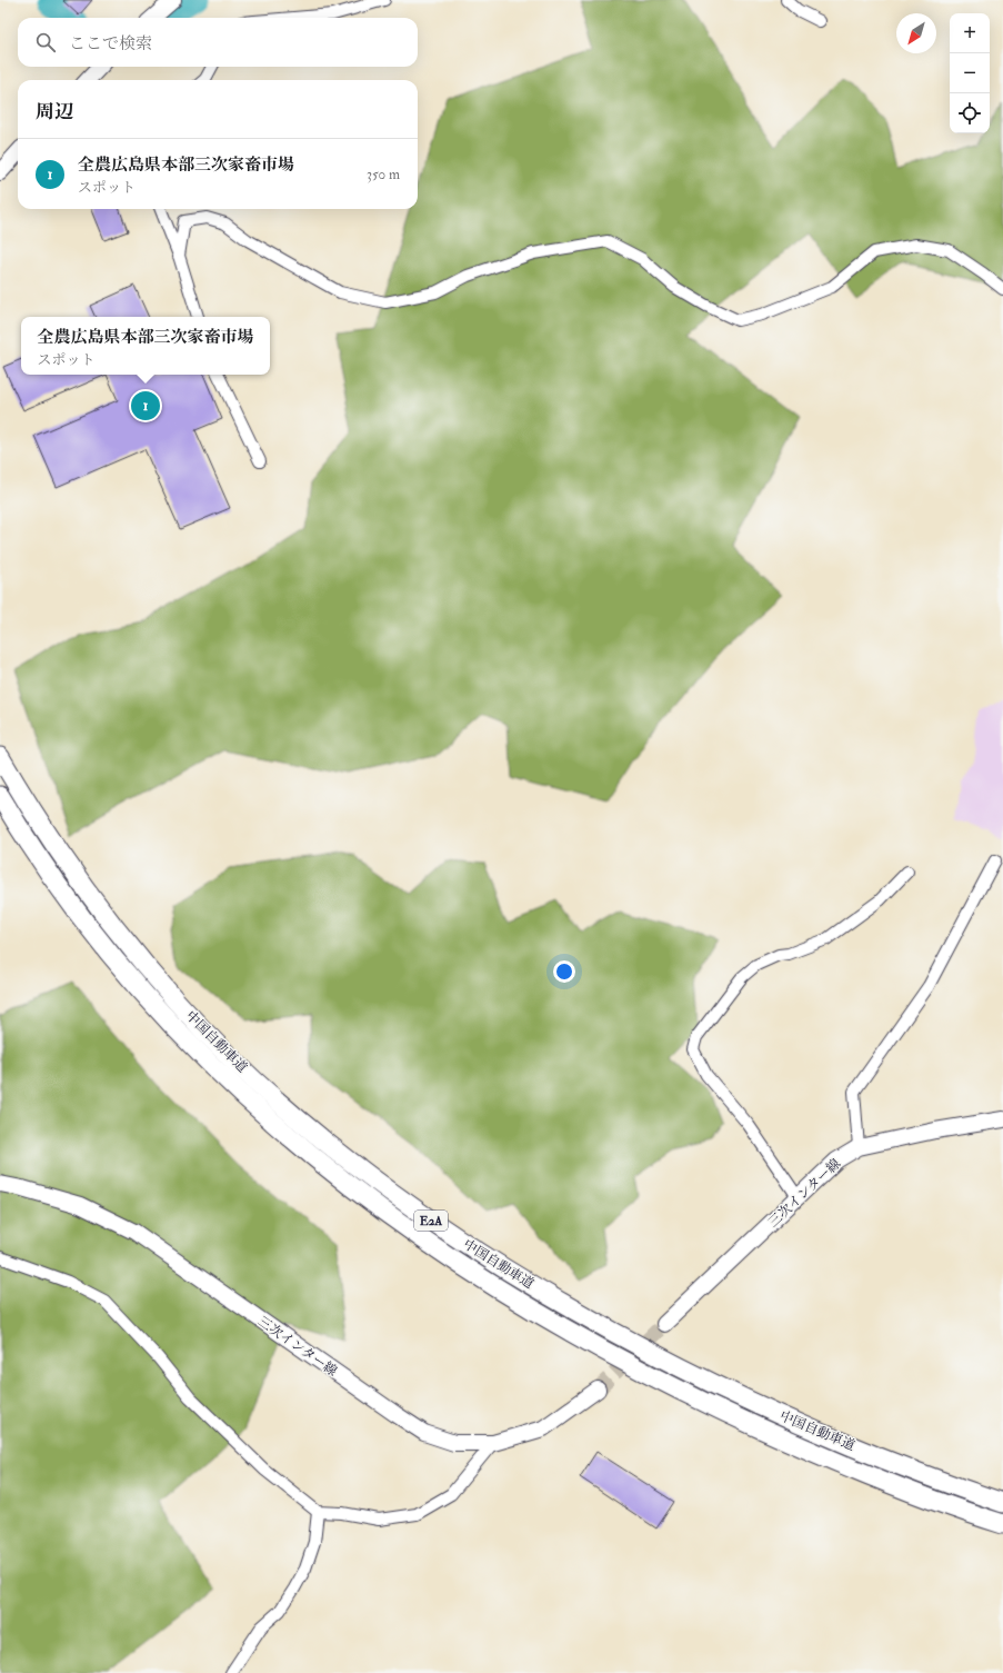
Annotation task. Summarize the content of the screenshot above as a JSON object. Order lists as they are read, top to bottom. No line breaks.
{"streets":{"highway":["中国自動車道","E2A"],"main road":["三次インター線"]},"north":"bottom left","page":{"map_buttons":["+","−"],"search":"ここで検索","heading":"周辺","list":[{"mark":"1","name":"全農広島県本部三次家畜市場","note":"スポット","value":"350 m"}],"popup":["全農広島県本部三次家畜市場","スポット"],"pins":"1"}}
